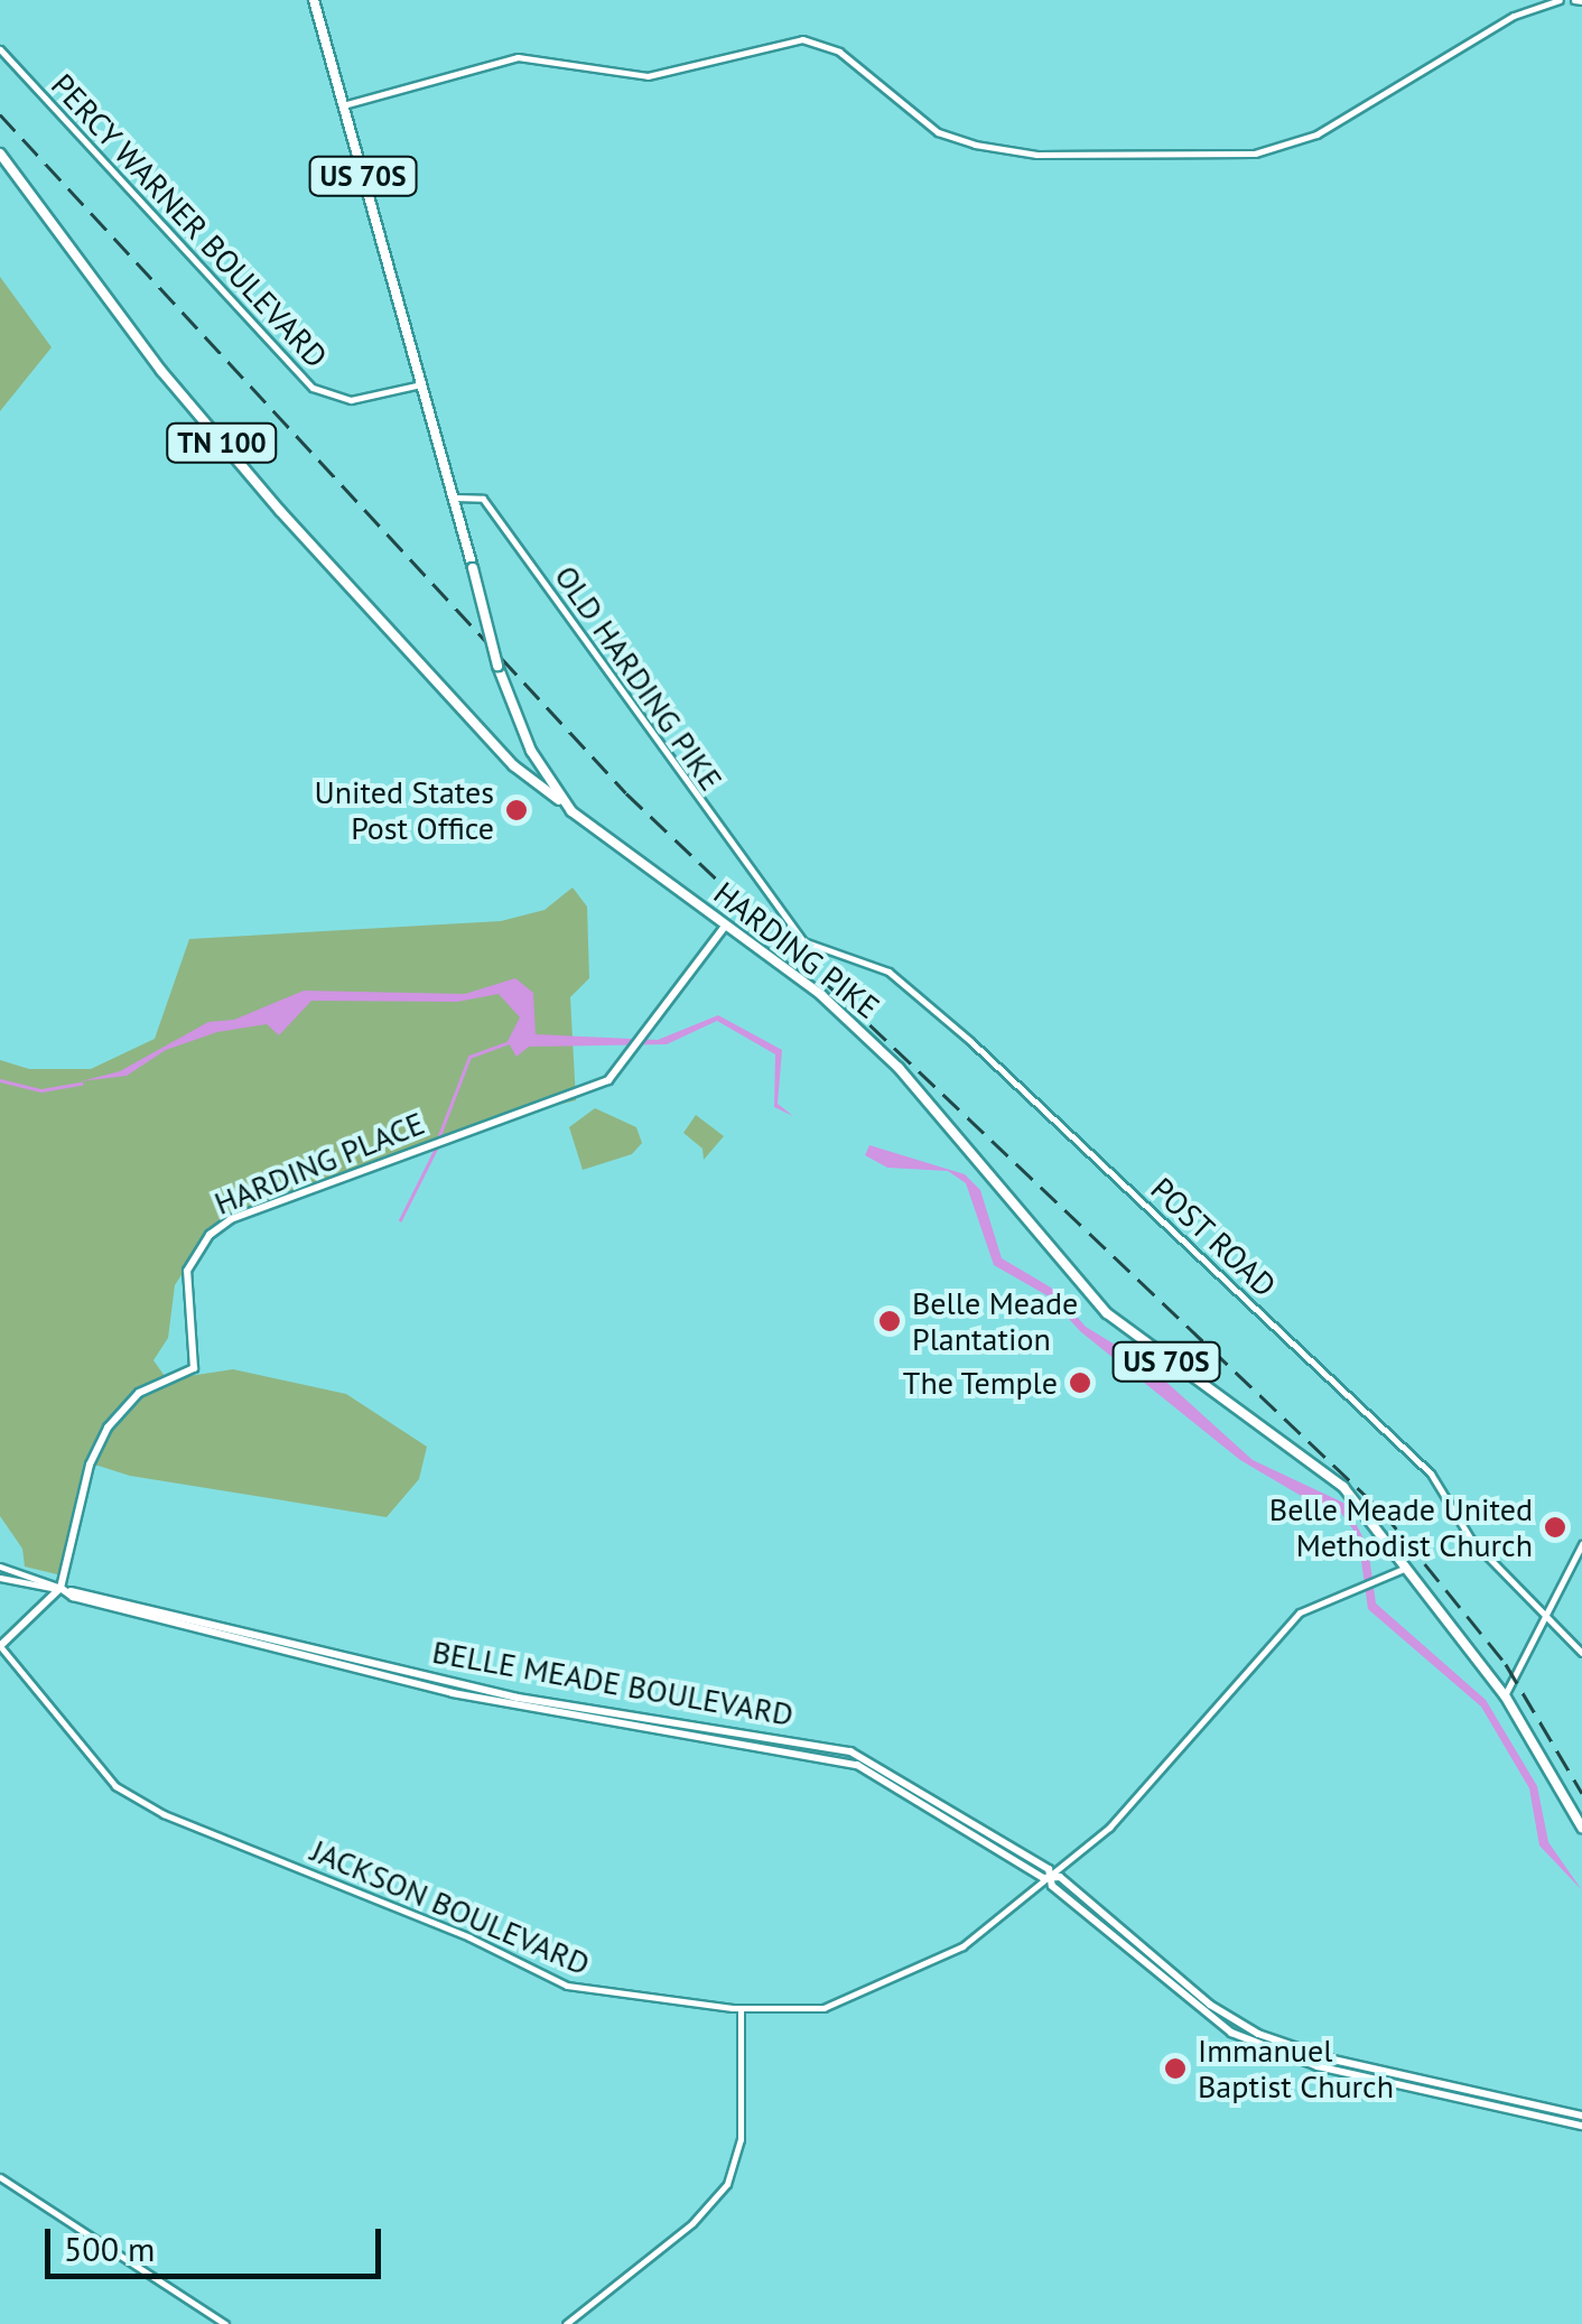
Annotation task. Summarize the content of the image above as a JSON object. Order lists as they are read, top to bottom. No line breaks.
{"streets":{"main road":["US 70S","TN 100","HARDING PIKE","HARDING PLACE","BELLE MEADE BOULEVARD"],"street":["PERCY WARNER BOULEVARD","OLD HARDING PIKE","POST ROAD","JACKSON BOULEVARD"]},"crossings":[["PERCY WARNER BOULEVARD","HARDING PIKE"],["TN 100","HARDING PIKE"],["OLD HARDING PIKE","HARDING PIKE"],["OLD HARDING PIKE","POST ROAD"],["HARDING PIKE","HARDING PLACE"],["HARDING PIKE","JACKSON BOULEVARD"],["HARDING PLACE","BELLE MEADE BOULEVARD"],["BELLE MEADE BOULEVARD","JACKSON BOULEVARD"]],"places":["United States Post Office","Belle Meade Plantation","The Temple","Belle Meade United Methodist Church","Immanuel Baptist Church"],"scale_bar":"500 m"}
